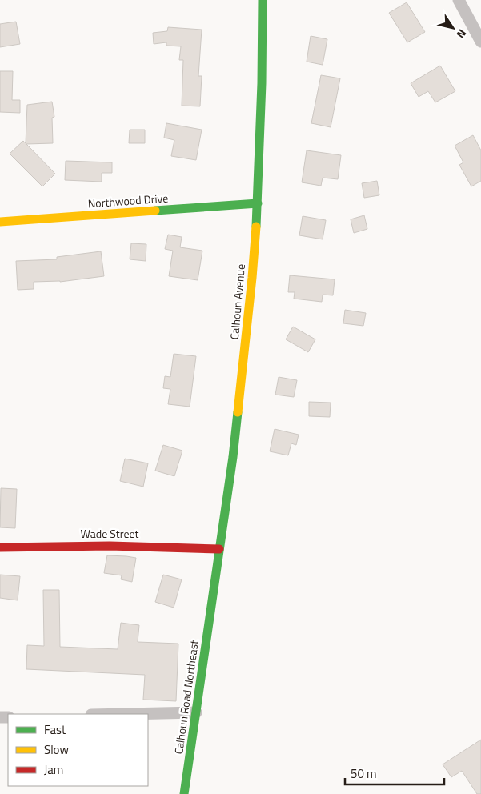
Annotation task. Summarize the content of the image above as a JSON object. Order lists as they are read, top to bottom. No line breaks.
{"streets":{"street":["Northwood Drive","Calhoun Avenue","Wade Street","Calhoun Road Northeast"]},"crossings":[["Northwood Drive","Calhoun Avenue"],["Calhoun Avenue","Wade Street"],["Calhoun Avenue","Calhoun Road Northeast"]],"legend":["Fast","Slow","Jam"],"scale_bar":"50 m","north":"bottom right"}
